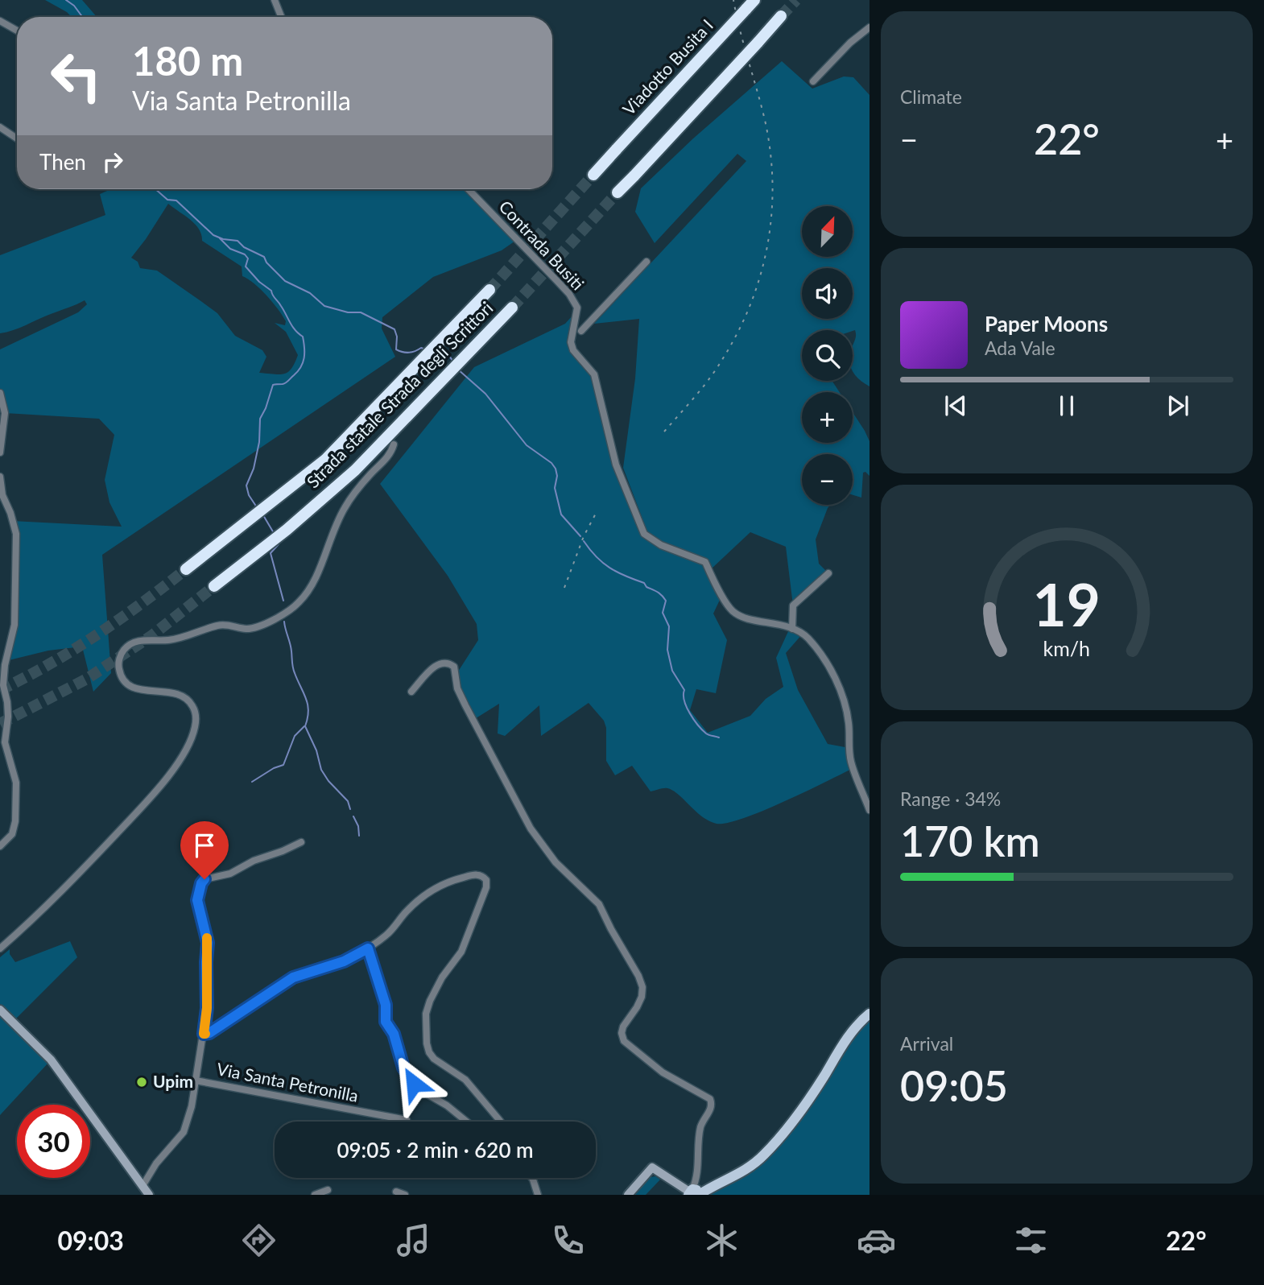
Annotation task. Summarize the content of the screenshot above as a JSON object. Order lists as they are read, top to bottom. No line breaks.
{"streets":{"highway":["Viadotto Busita I","Strada statale Strada degli Scrittori"],"street":["Contrada Busiti","Via Santa Petronilla"]},"places":["Upim"],"north":"top right","page":{"tile":["Climate",["Range · 34%","170 km"],["Arrival","09:05"]],"turn":["180 m","Via Santa Petronilla"],"heat":["−","22°","+"],"then":"Then","map_buttons":["+","−"],"song":["Paper Moons","Ada Vale"],"limit":"30","trip":"09:05 · 2 min · 620 m","tabs":["09:03","22°"],"gauge":["19","km/h"]}}
